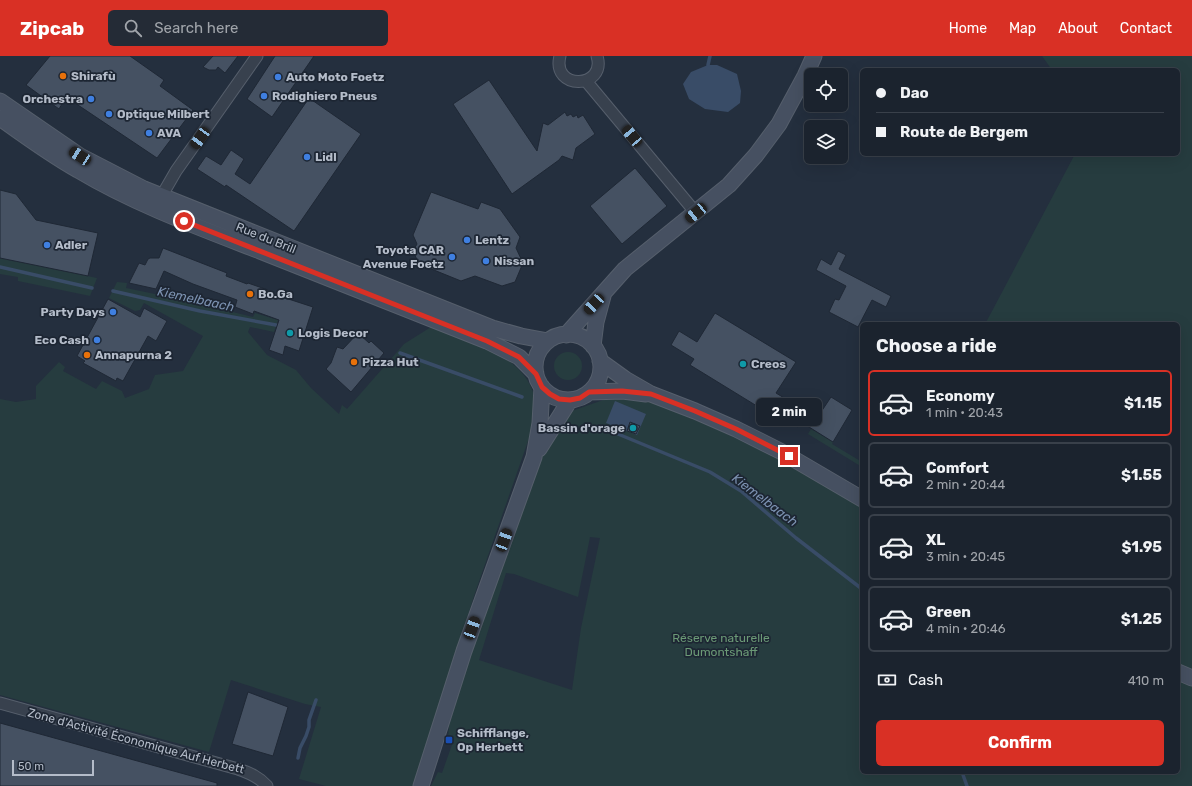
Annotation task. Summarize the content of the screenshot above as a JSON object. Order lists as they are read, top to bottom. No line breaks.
{"streets":{"main road":["Rue du Brill"],"street":["Zone d'Activité Économique Auf Herbett"]},"water":["Kiemelbaach"],"parks":["Réserve naturelle Dumontshaff"],"places":{"other":["Shirafù","Auto Moto Foetz","Rodighiero Pneus","Orchestra","Optique Milbert","AVA","Lidl","Lentz","Adler","Toyota CAR Avenue Foetz","Nissan","Bo.Ga","Party Days","Logis Decor","Eco Cash","Annapurna 2","Pizza Hut","Creos","Bassin d'orage"],"transit":["Schifflange, Op Herbett"]},"scale_bar":"50 m","page":{"header":"Zipcab","search":"Search here","nav":["Home","Map","About","Contact"],"banner":["Dao","Route de Bergem"],"heading":"Choose a ride","list":[{"name":"Economy","note":"1 min · 20:43","value":"$1.15"},{"name":"Comfort","note":"2 min · 20:44","value":"$1.55"},{"name":"XL","note":"3 min · 20:45","value":"$1.95"},{"name":"Green","note":"4 min · 20:46","value":"$1.25"}],"bubble":"2 min","pay":["Cash","410 m"],"buttons":"Confirm","scale":"50 m"}}
